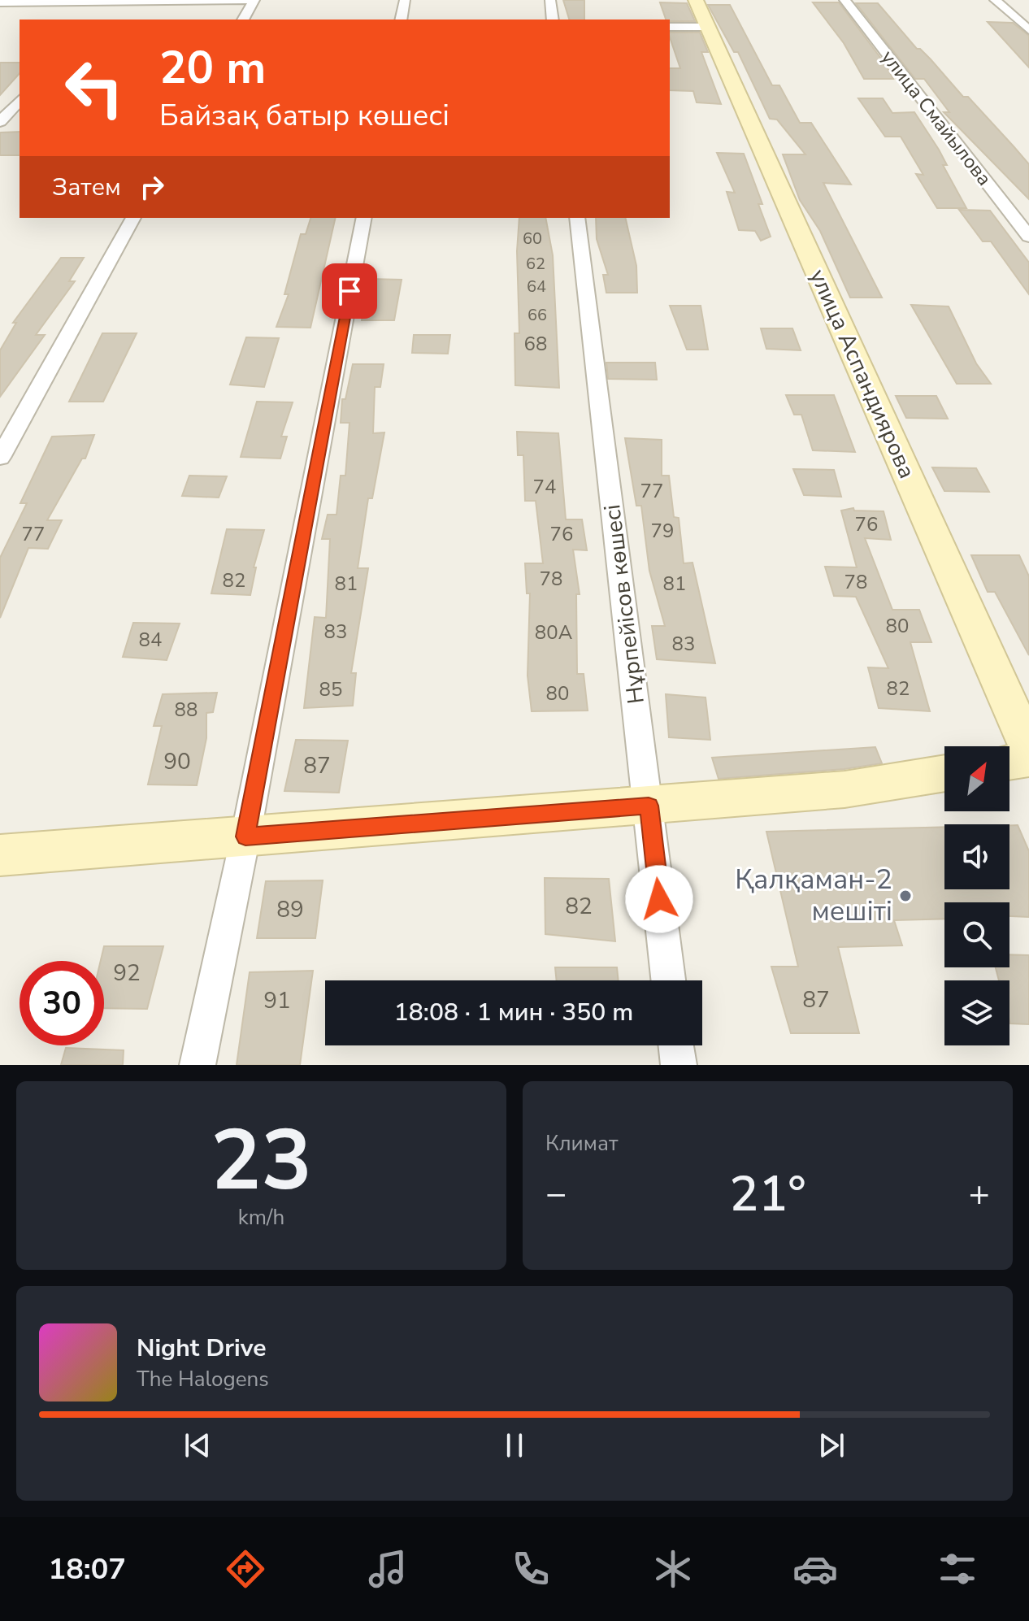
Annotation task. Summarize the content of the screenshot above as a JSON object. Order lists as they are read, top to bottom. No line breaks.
{"streets":{"street":["улица Смайылова","улица Аспандиярова","Нұрпейісов көшесі"]},"places":["Қалқаман-2 мешіті"],"house_numbers":["60","62","64","66","68","74","77","76","79","77","76","78","82","78","81","81","80","83","80А","84","83","82","85","80","88","90","87","82","89","92","87","91"],"north":"top right","page":{"turn":["20 m","Байзақ батыр көшесі"],"then":"Затем","limit":"30","trip":"18:08 · 1 мин · 350 m","tile":[["23","km/h"],"Климат"],"heat":["−","21°","+"],"song":["Night Drive","The Halogens"],"tabs":"18:07"}}
